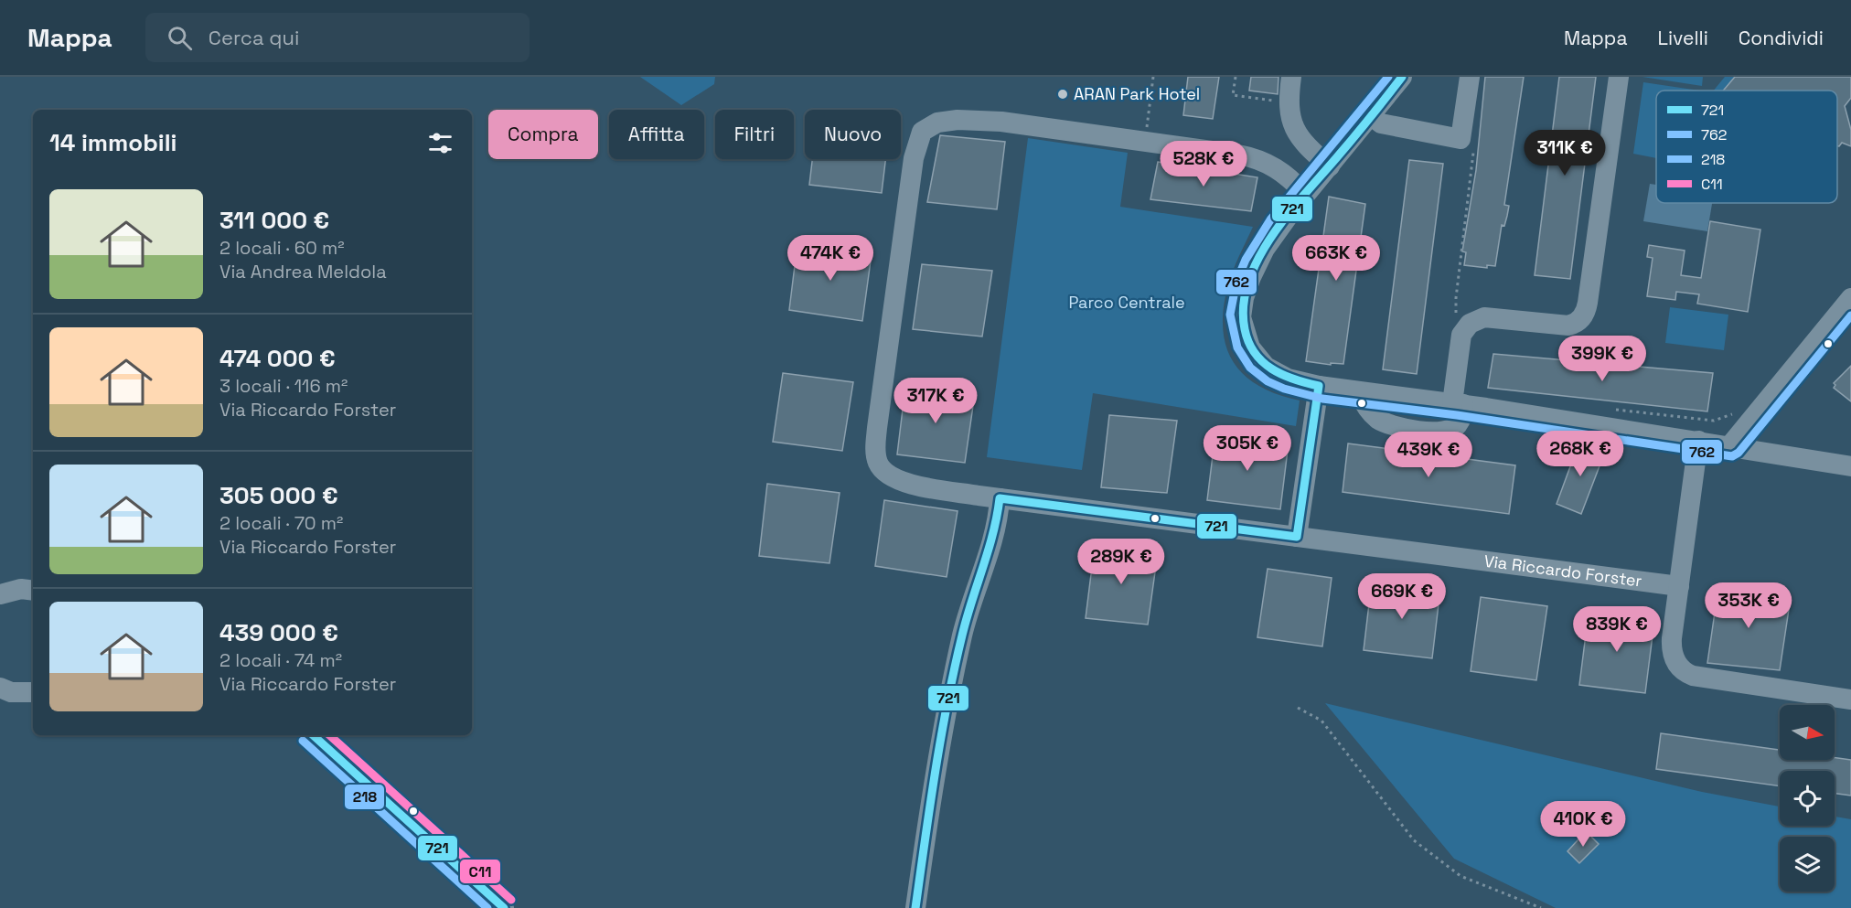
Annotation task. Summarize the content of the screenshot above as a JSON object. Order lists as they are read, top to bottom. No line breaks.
{"streets":{"street":["Via Riccardo Forster"]},"parks":["Parco Centrale"],"places":["ARAN Park Hotel"],"lines":["transit line 721","transit line 762","transit line C11","transit line 218"],"legend":["721","762","218","C11"],"north":"right","page":{"header":"Mappa","search":"Cerca qui","nav":["Mappa","Livelli","Condividi"],"chip":["Compra","Affitta","Filtri","Nuovo"],"heading":"14 immobili","price":["311K €","528K €","474K €","663K €","399K €","317K €","305K €","268K €","439K €","289K €","669K €","353K €","839K €","410K €"],"list":[{"name":"311 000 €","note":"2 locali · 60 m² · Via Andrea Meldola"},{"name":"474 000 €","note":"3 locali · 116 m² · Via Riccardo Forster"},{"name":"305 000 €","note":"2 locali · 70 m² · Via Riccardo Forster"},{"name":"439 000 €","note":"2 locali · 74 m² · Via Riccardo Forster"}]}}
